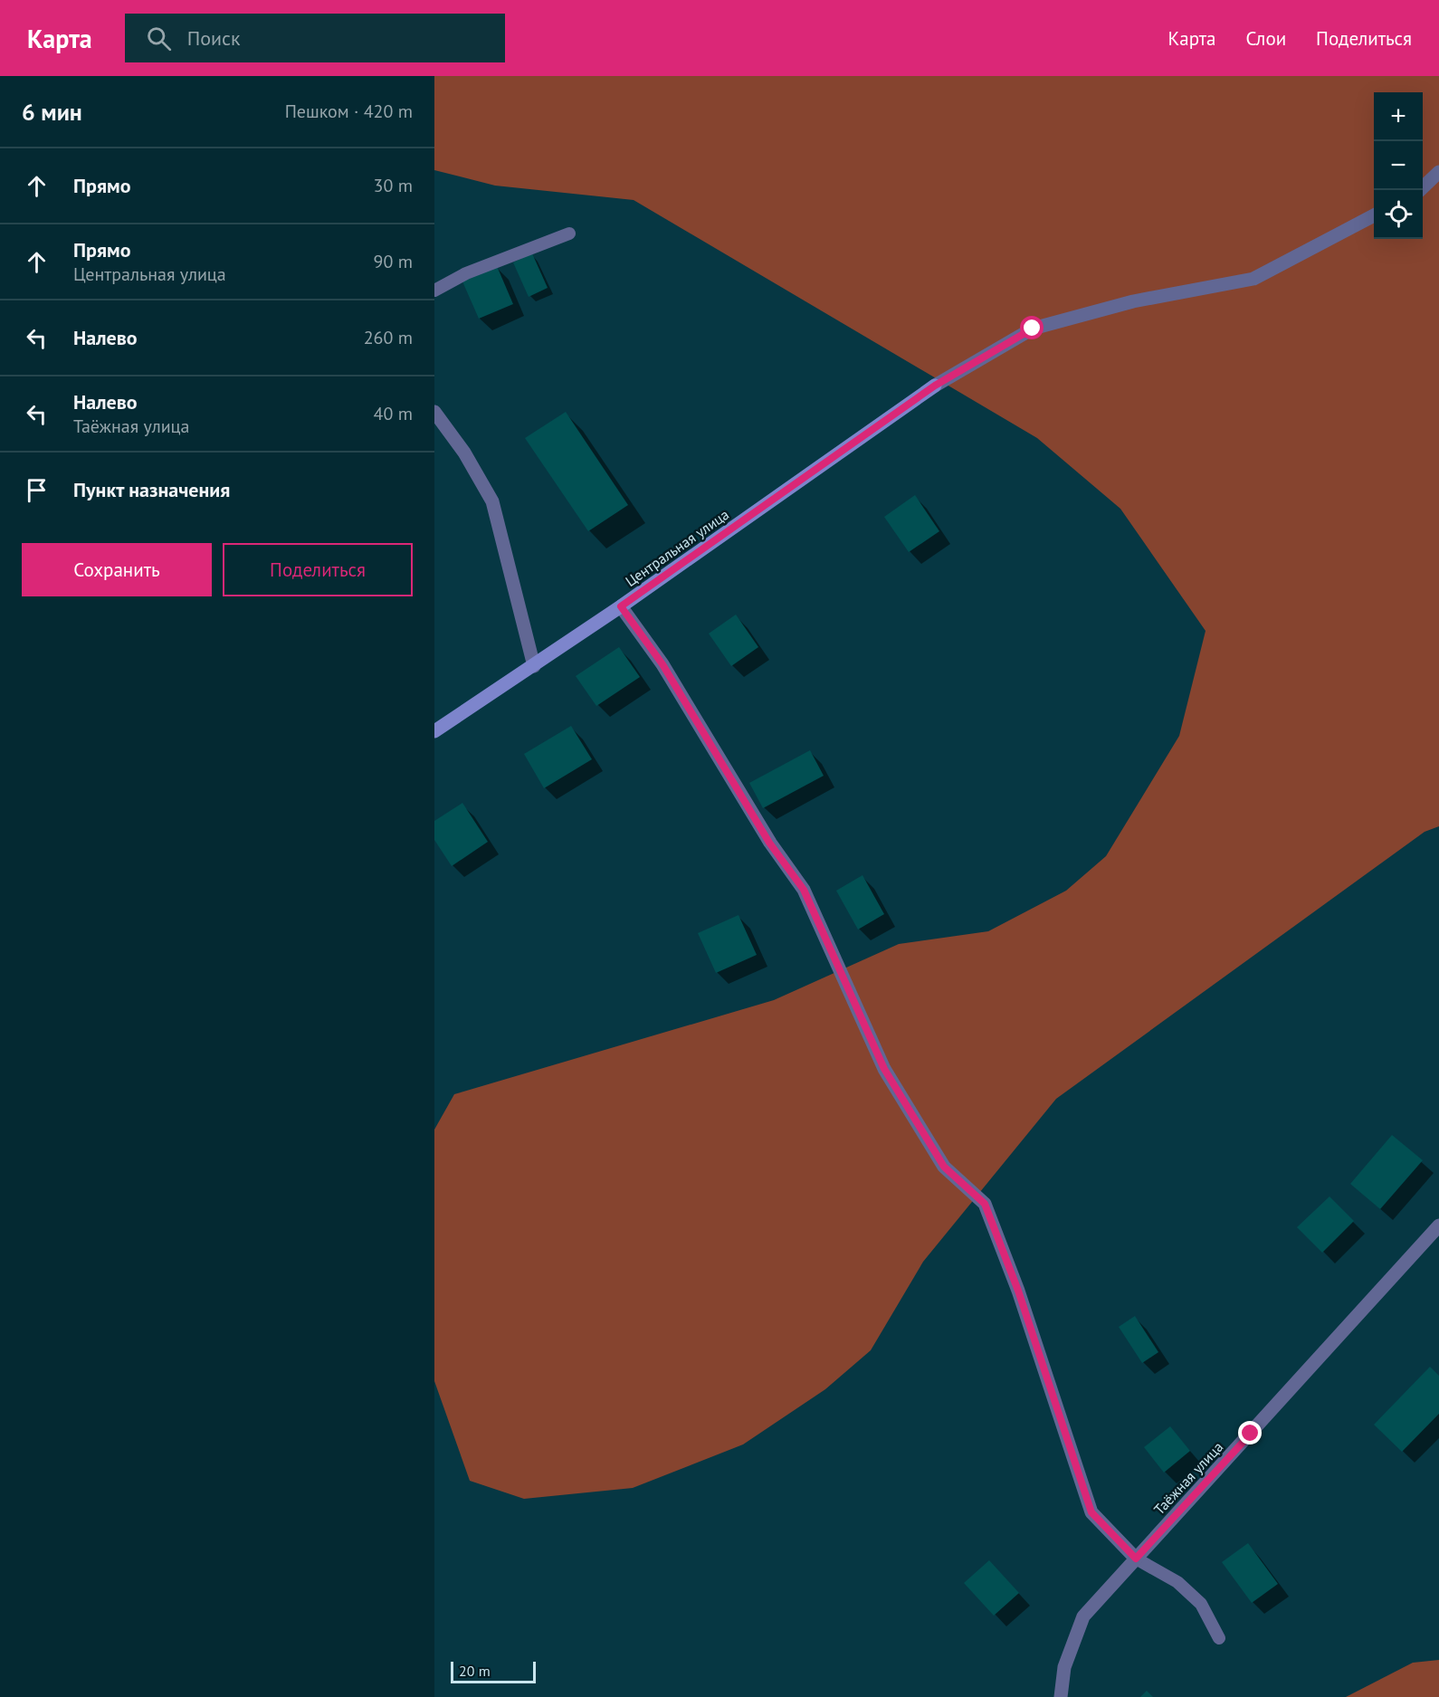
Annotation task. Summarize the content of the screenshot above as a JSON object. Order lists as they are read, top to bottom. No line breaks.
{"streets":{"street":["Центральная улица","Таёжная улица"]},"scale_bar":"20 m","page":{"header":"Карта","search":"Поиск","nav":["Карта","Слои","Поделиться"],"heading":["6 мин","Пешком · 420 m"],"map_buttons":["+","−"],"list":[["Прямо","30 m"],["Прямо","Центральная улица","90 m"],["Налево","260 m"],["Налево","Таёжная улица","40 m"],"Пункт назначения"],"buttons":["Сохранить","Поделиться"],"scale":"20 m"}}
